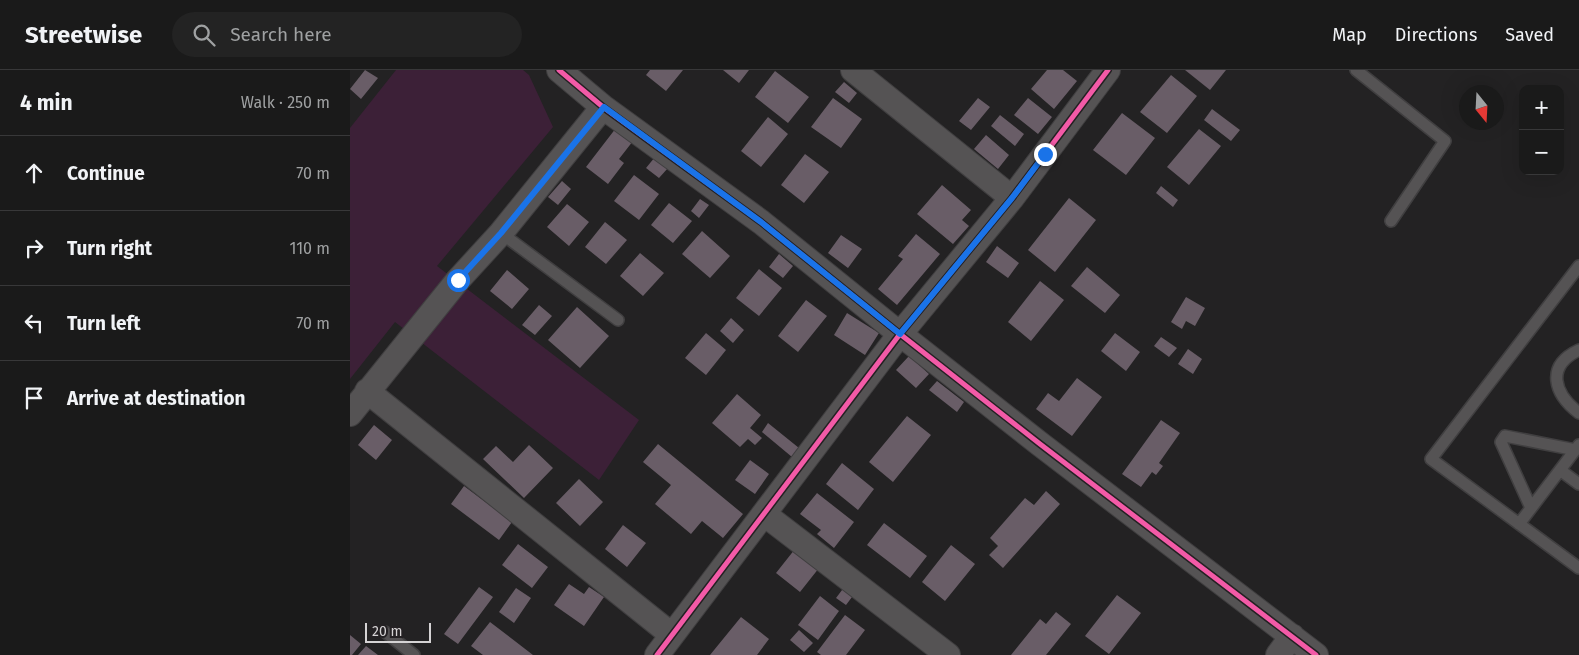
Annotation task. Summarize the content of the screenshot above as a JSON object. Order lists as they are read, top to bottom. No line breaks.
{"scale_bar":"20 m","north":"bottom","page":{"header":"Streetwise","search":"Search here","nav":["Map","Directions","Saved"],"heading":["4 min","Walk · 250 m"],"map_buttons":["+","−"],"list":[["Continue","70 m"],["Turn right","110 m"],["Turn left","70 m"],"Arrive at destination"],"scale":"20 m"}}
